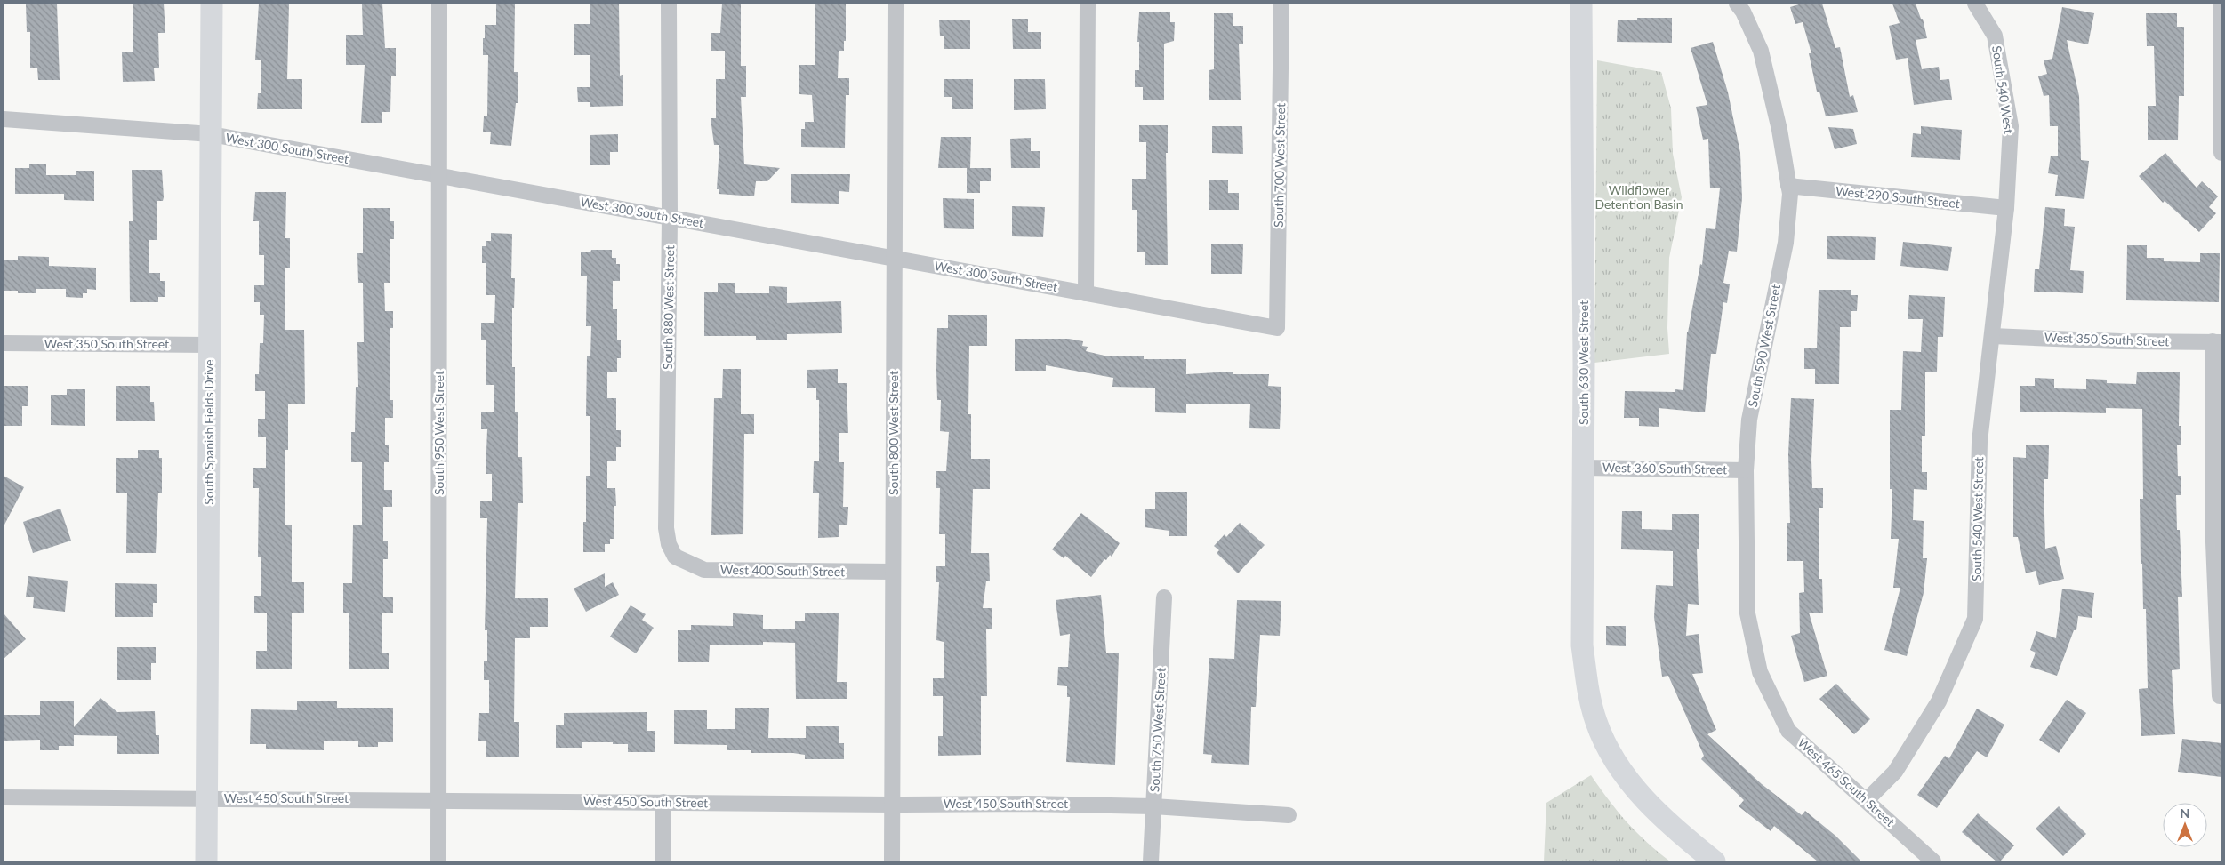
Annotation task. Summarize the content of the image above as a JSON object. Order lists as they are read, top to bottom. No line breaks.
{"streets":{"street":["South 540 West","West 300 South Street","South 700 West Street","West 290 South Street","South 880 West Street","West 350 South Street","South 590 West Street","South 630 West Street","South Spanish Fields Drive","South 950 West Street","South 800 West Street","West 360 South Street","South 540 West Street","West 400 South Street","South 750 West Street","West 465 South Street","West 450 South Street"]},"crossings":[["South 540 West","West 290 South Street"],["South 540 West","South 540 West Street"],["West 300 South Street","South 700 West Street"],["West 300 South Street","South 880 West Street"],["West 300 South Street","South Spanish Fields Drive"],["West 300 South Street","South 950 West Street"],["West 300 South Street","South 800 West Street"],["West 290 South Street","South 590 West Street"],["West 290 South Street","South 540 West Street"],["South 880 West Street","West 400 South Street"],["West 350 South Street","South Spanish Fields Drive"],["West 350 South Street","South 540 West Street"],["South 590 West Street","West 360 South Street"],["South 590 West Street","West 465 South Street"],["South 630 West Street","West 360 South Street"],["South Spanish Fields Drive","West 450 South Street"],["South 950 West Street","West 450 South Street"],["South 800 West Street","West 400 South Street"],["South 800 West Street","West 450 South Street"],["South 540 West Street","West 465 South Street"],["South 750 West Street","West 450 South Street"]],"parks":["Wildflower Detention Basin"],"north":"top"}
